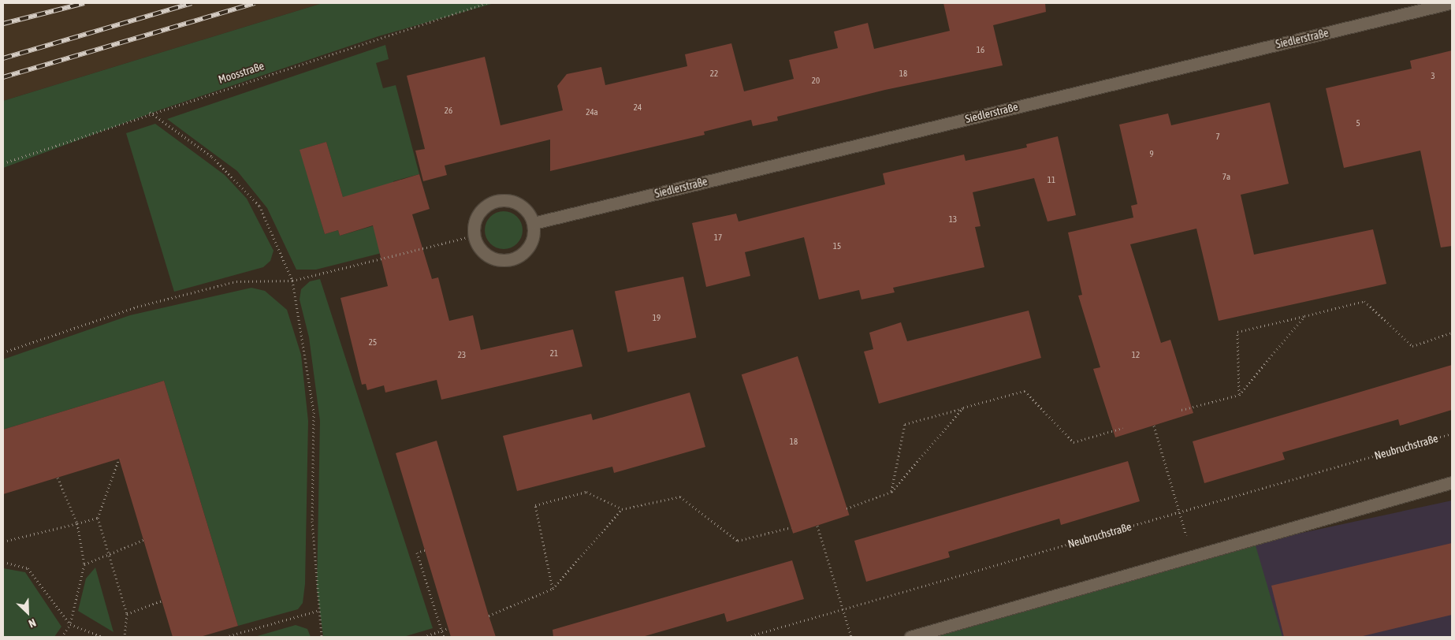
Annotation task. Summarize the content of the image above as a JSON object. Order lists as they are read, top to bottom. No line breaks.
{"streets":{"street":["Siedlerstraße"],"path":["Moosstraße","Neubruchstraße"]},"house_numbers":["16","22","18","3","20","24","26","24a","5","7","9","7a","11","13","17","15","19","25","21","23","12","18"],"north":"bottom right"}
